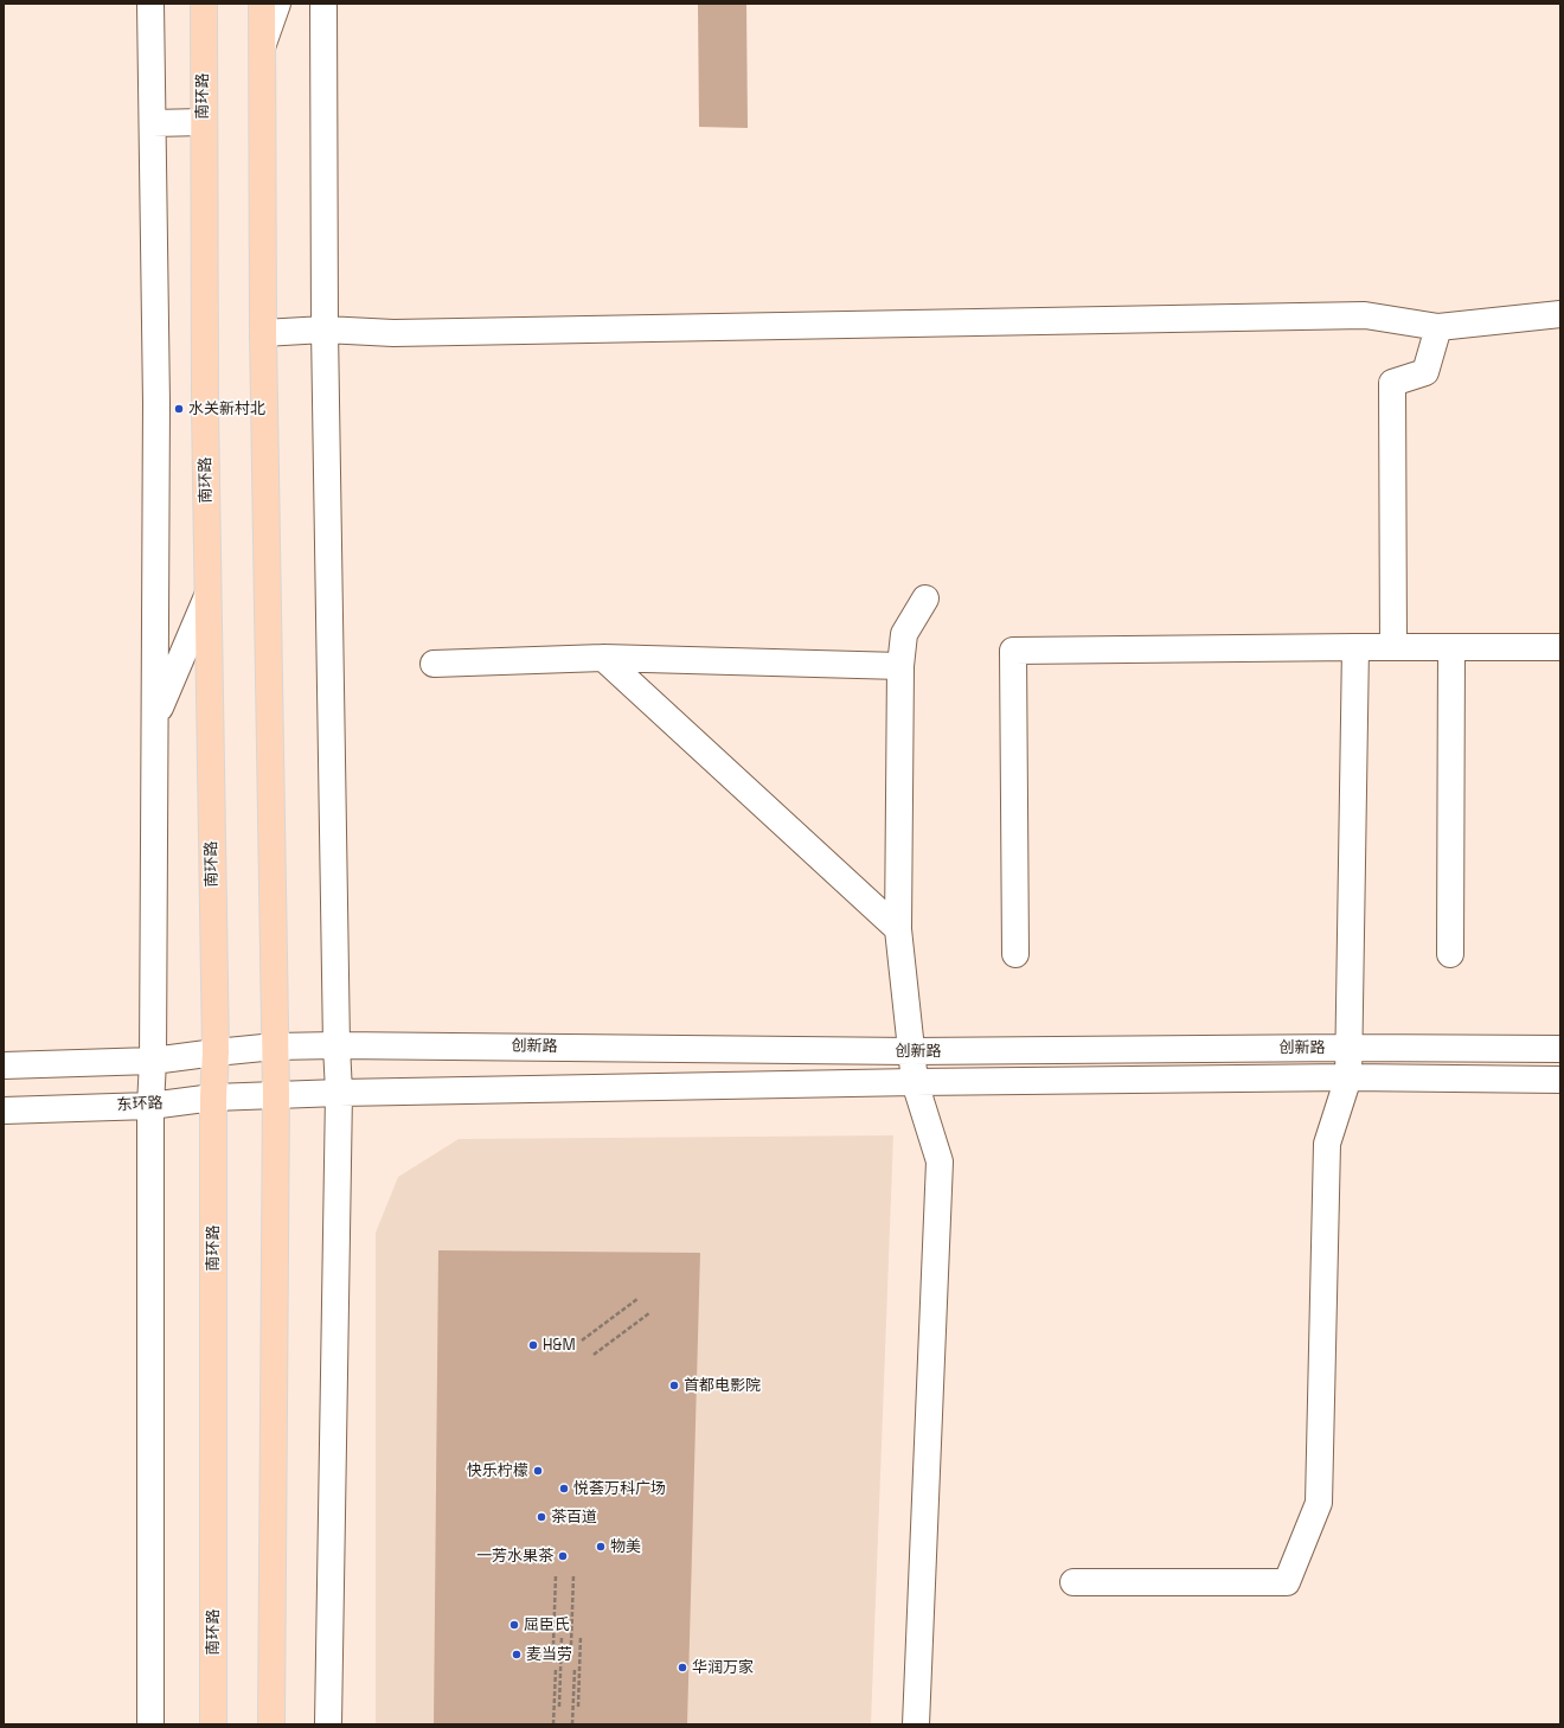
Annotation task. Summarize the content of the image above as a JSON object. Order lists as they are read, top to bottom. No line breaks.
{"streets":{"main road":["南环路"],"street":["创新路","东环路"]},"crossings":[["南环路","东环路"],["创新路","东环路"]],"places":["水关新村北","H&M","首都电影院","快乐柠檬","悦荟万科广场","茶百道","物美","一芳水果茶","屈臣氏","麦当劳","华润万家"]}
